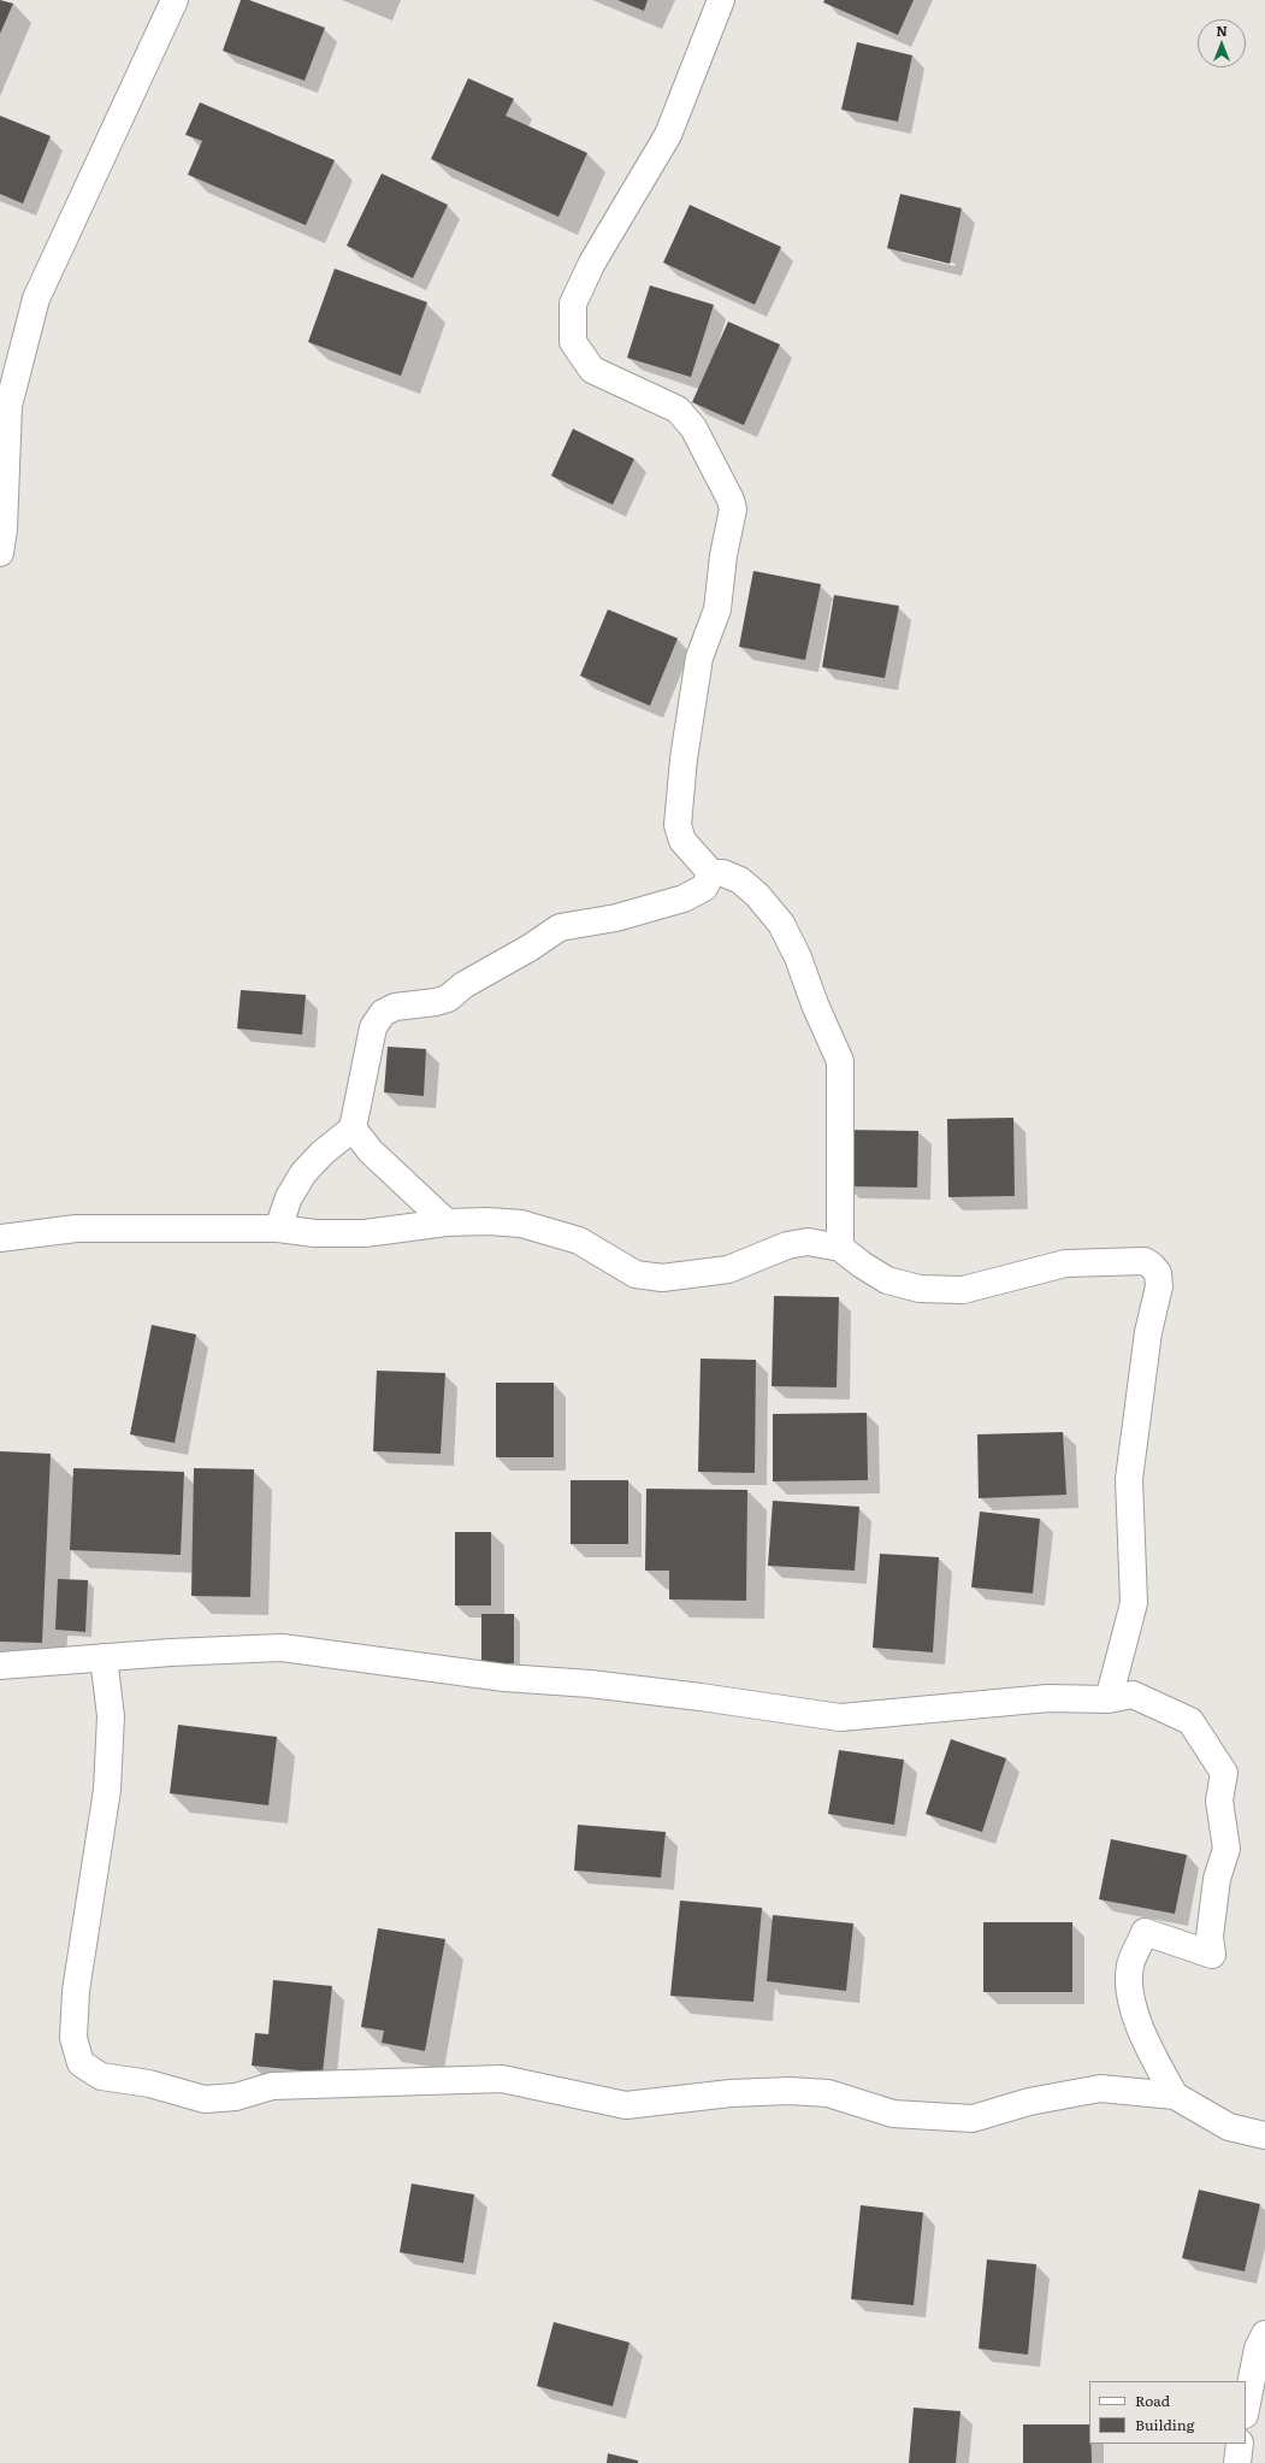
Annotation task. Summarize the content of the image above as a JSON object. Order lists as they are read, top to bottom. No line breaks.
{"legend":["Road","Building"],"north":"top"}
